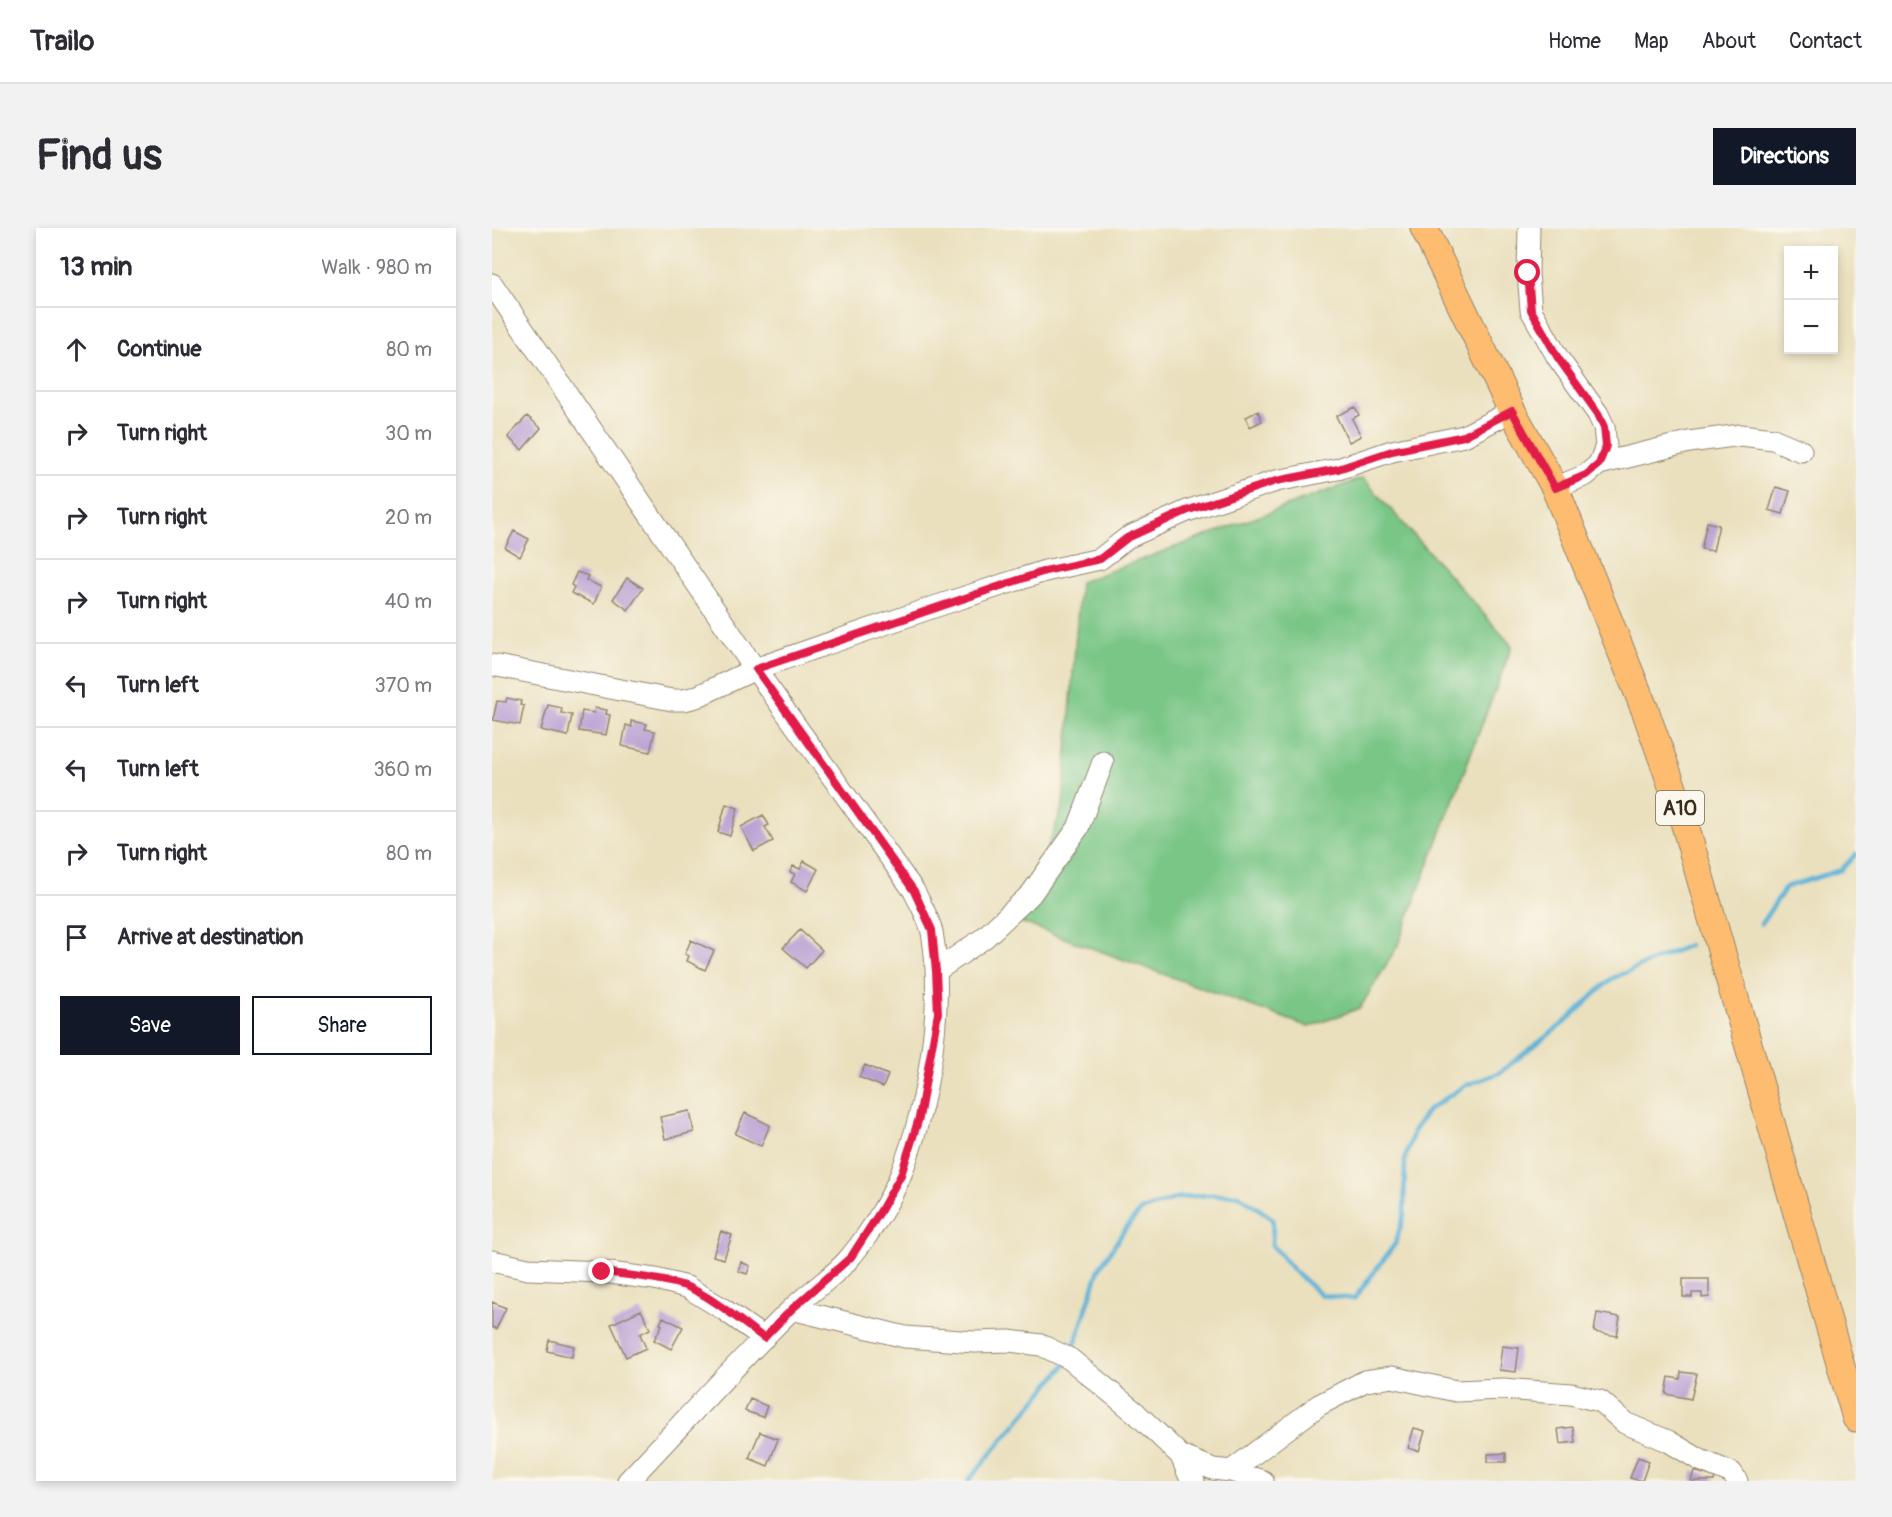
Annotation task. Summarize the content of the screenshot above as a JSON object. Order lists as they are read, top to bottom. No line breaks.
{"streets":{"main road":["A10"]},"page":{"header":"Trailo","nav":["Home","Map","About","Contact"],"buttons":["Directions",["Save","Share"]],"title":"Find us","heading":["13 min","Walk · 980 m"],"map_buttons":["+","−"],"list":[["Continue","80 m"],["Turn right","30 m"],["Turn right","20 m"],["Turn right","40 m"],["Turn left","370 m"],["Turn left","360 m"],["Turn right","80 m"],"Arrive at destination"]}}
